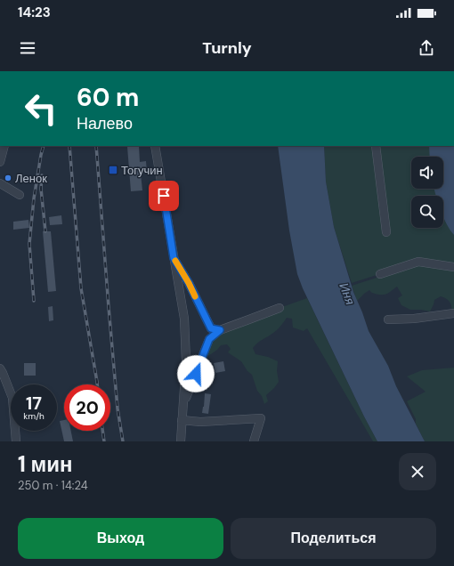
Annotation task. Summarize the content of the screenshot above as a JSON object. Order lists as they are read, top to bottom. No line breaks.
{"water":["Иня"],"places":{"transit":["Тогучин"],"other":["Ленок"]},"page":{"status":"14:23","header":"Turnly","turn":["60 m","Налево"],"speed":"17 km/h","limit":"20","heading":["1 мин","250 m · 14:24"],"buttons":["Выход","Поделиться"]}}
